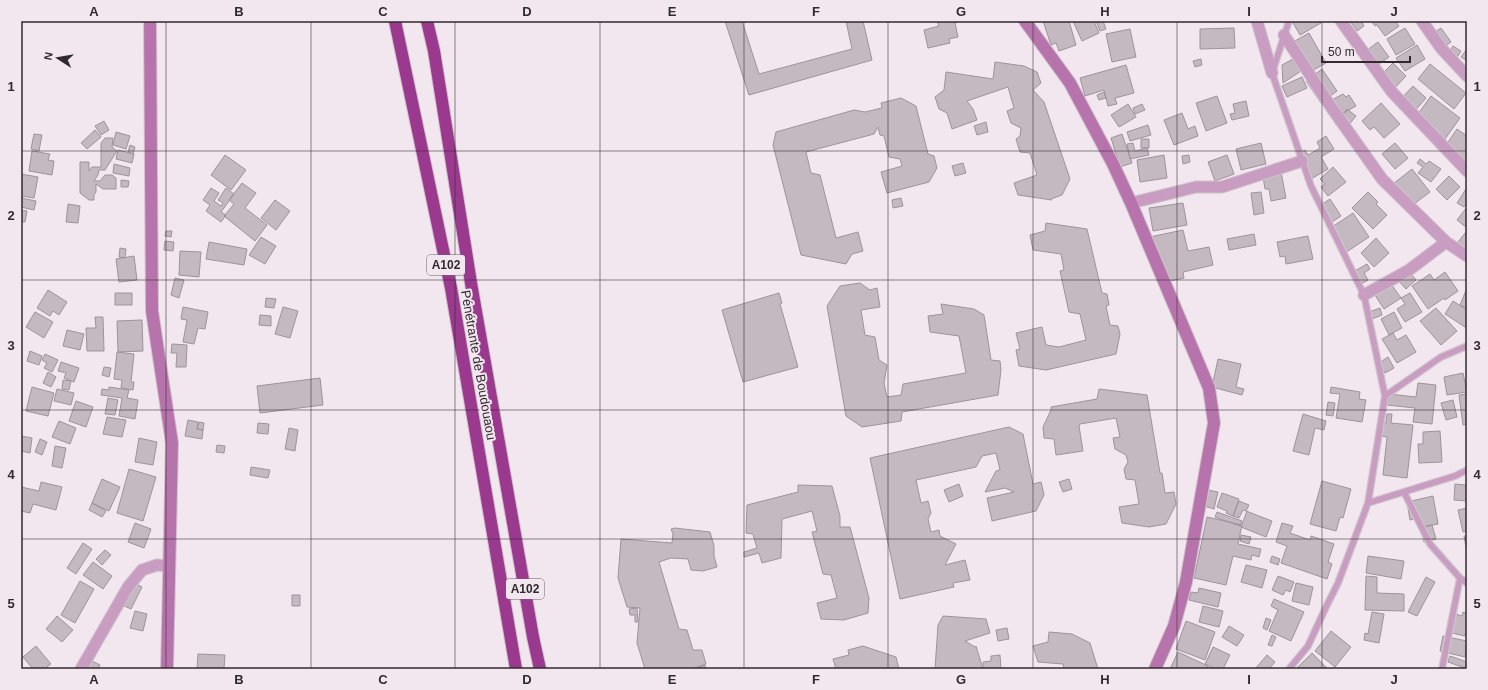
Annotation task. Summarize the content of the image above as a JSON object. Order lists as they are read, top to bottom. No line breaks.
{"streets":{"highway":["A102","Pénétrante de Boudouaou"]},"scale_bar":"50 m","north":"left","grid":{"columns":["A","B","C","D","E","F","G","H","I","J"],"rows":["1","2","3","4","5"]}}
